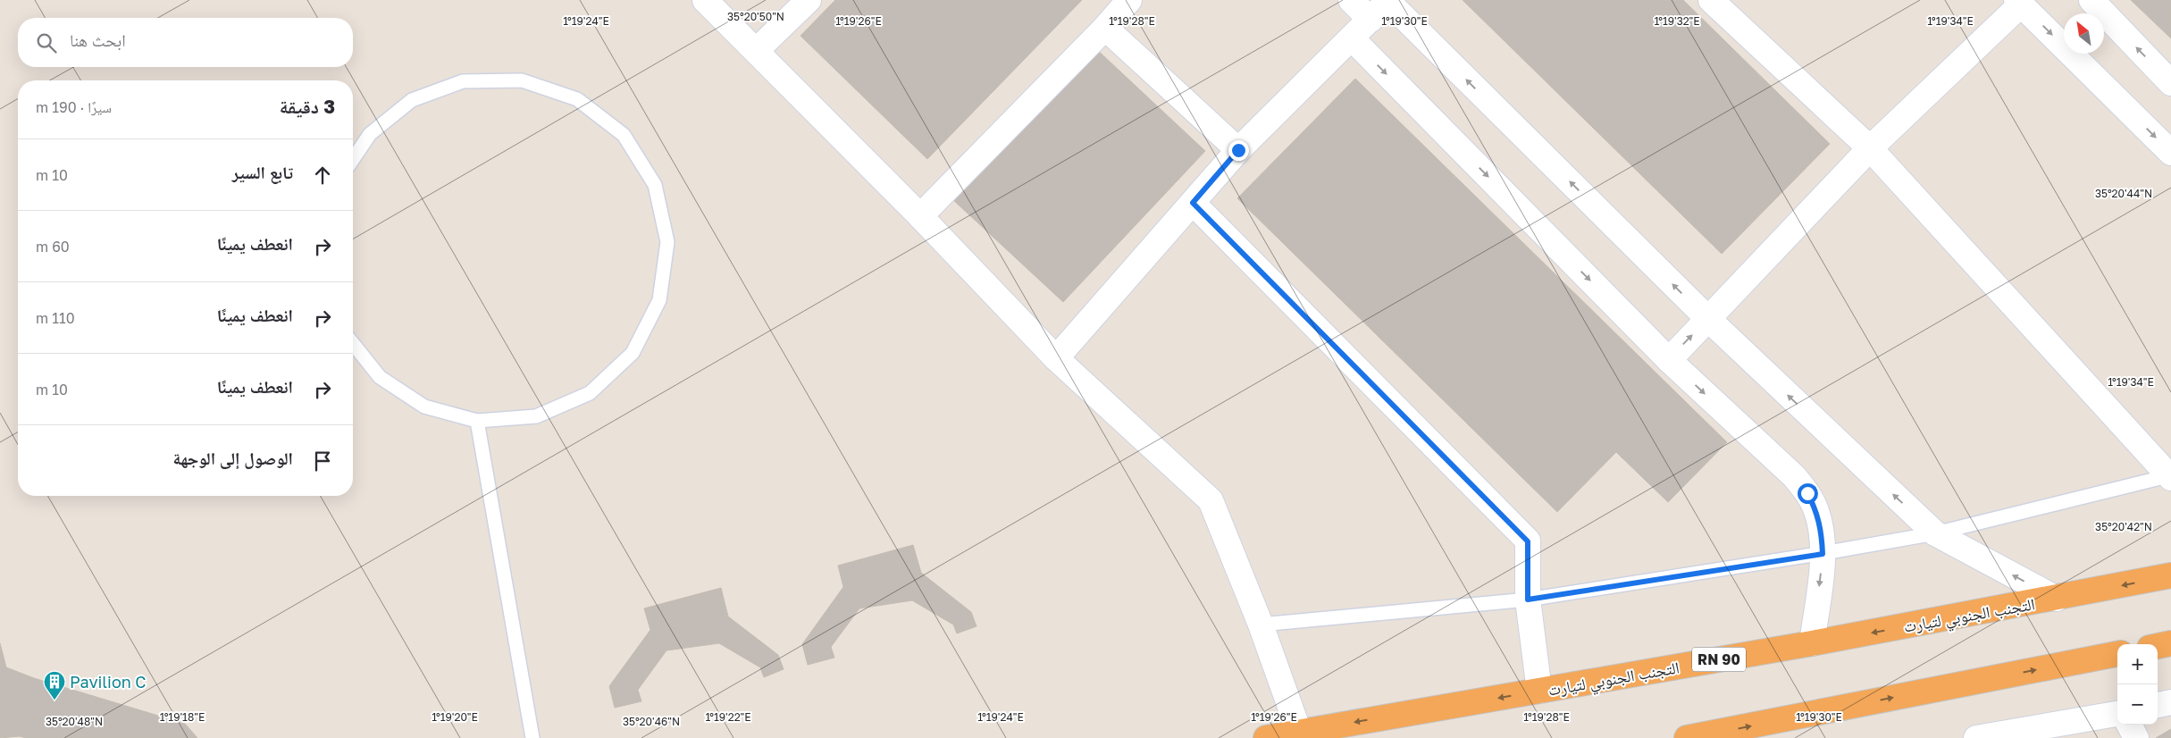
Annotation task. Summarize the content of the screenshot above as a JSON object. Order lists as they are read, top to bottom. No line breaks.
{"streets":{"highway":["التجنب الجنوبي لتيارت","RN 90"]},"places":{"building":["Pavilion C"]},"north":"top left","page":{"search":"ابحث هنا","heading":["3 دقيقة","سيرًا · 190 m"],"list":[["تابع السير","10 m"],["انعطف يمينًا","60 m"],["انعطف يمينًا","110 m"],["انعطف يمينًا","10 m"],"الوصول إلى الوجهة"],"map_buttons":["+","−"]},"coordinates":["35°20'50\"N","1°19'24\"E","1°19'26\"E","1°19'28\"E","1°19'30\"E","1°19'32\"E","1°19'34\"E","35°20'44\"N","35°20'42\"N","1°19'18\"E","1°19'20\"E","1°19'22\"E","35°20'48\"N","35°20'46\"N"]}
